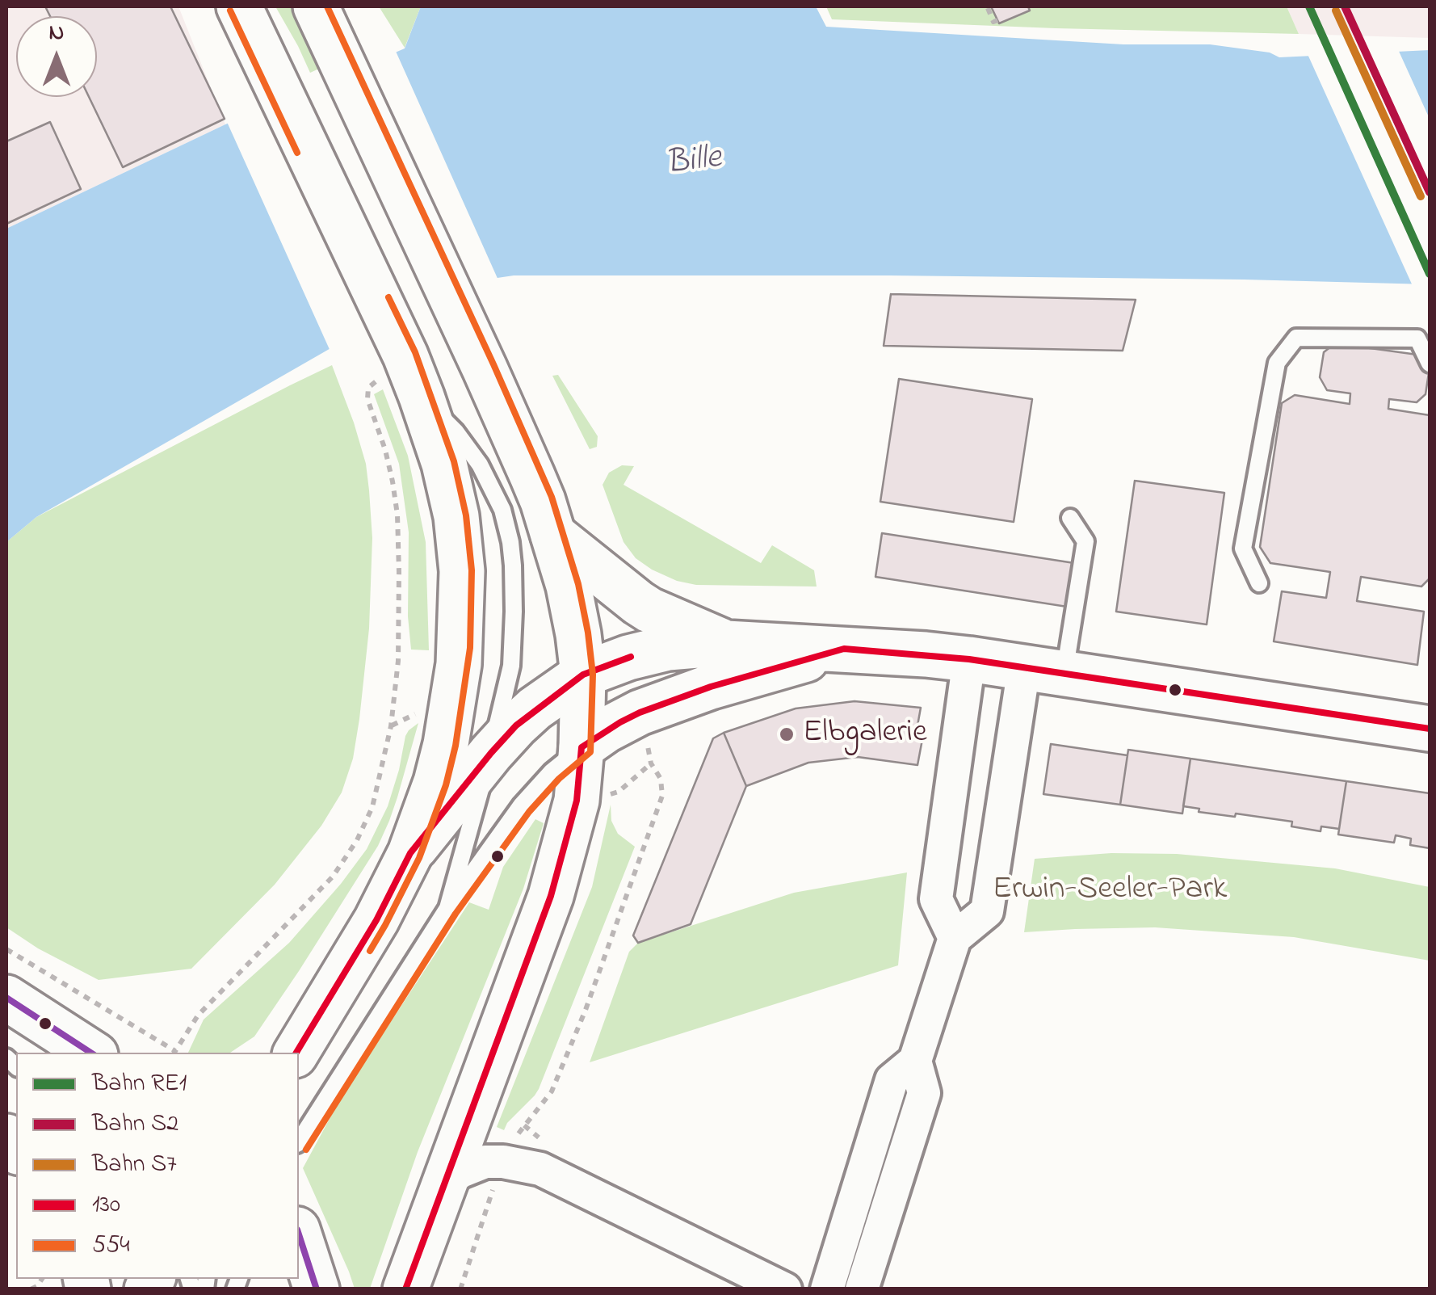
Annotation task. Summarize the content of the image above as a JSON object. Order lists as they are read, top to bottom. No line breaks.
{"water":["Bille"],"parks":["Erwin-Seeler-Park"],"places":["Elbgalerie"],"lines":["rail line RE1","rail line S2","transit line 554","rail line S7","transit line 130"],"legend":["Bahn RE1","Bahn S2","Bahn S7","130","554"],"north":"top"}
